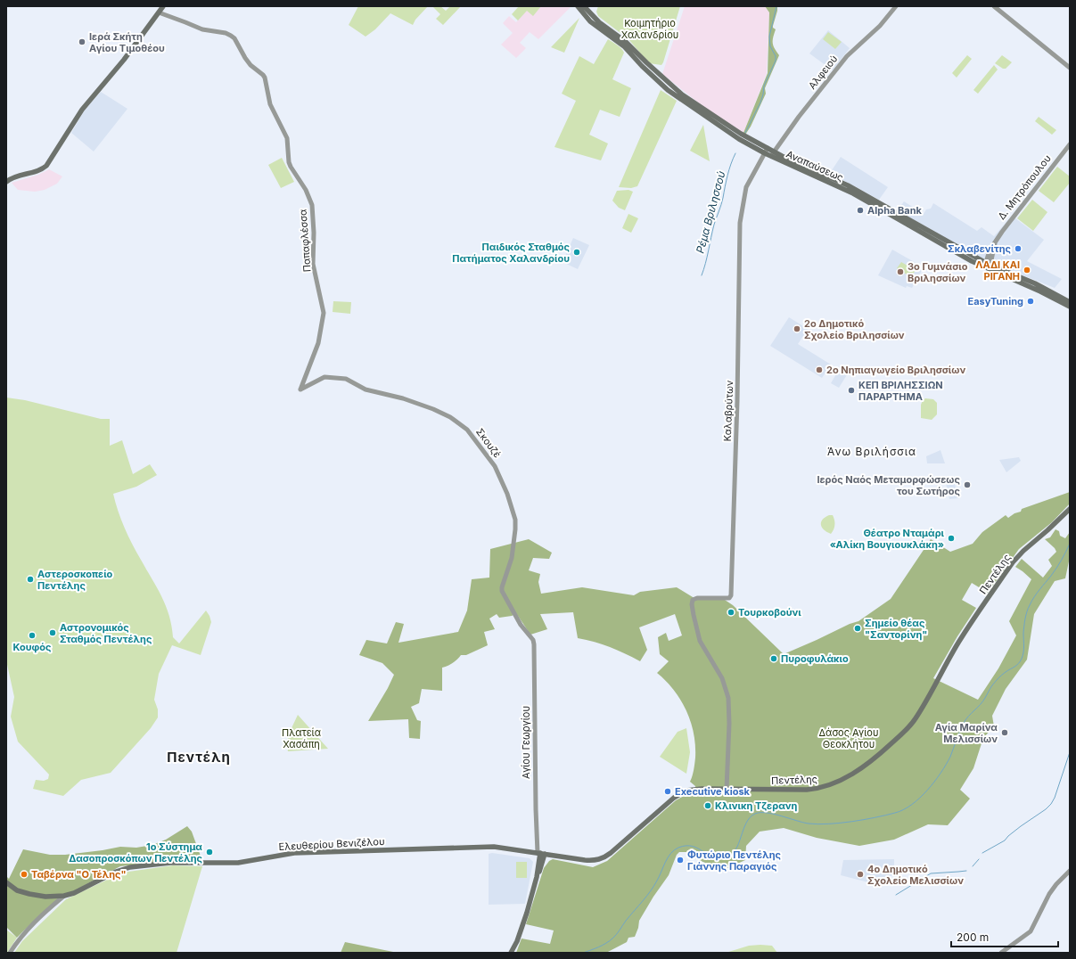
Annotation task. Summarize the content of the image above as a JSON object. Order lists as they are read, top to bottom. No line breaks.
{"streets":{"main road":["Αναπαύσεως","Πεντέλης","Ελευθερίου Βενιζέλου"],"street":["Αλφειού","Δ. Μητρόπουλου","Παπαφλέσσα","Καλαβρύτων","Σκουζέ","Αγίου Γεωργίου"]},"crossings":[["Αλφειού","Αναπαύσεως"],["Αλφειού","Καλαβρύτων"],["Αναπαύσεως","Δ. Μητρόπουλου"],["Παπαφλέσσα","Σκουζέ"],["Καλαβρύτων","Πεντέλης"],["Σκουζέ","Αγίου Γεωργίου"],["Πεντέλης","Αγίου Γεωργίου"],["Πεντέλης","Ελευθερίου Βενιζέλου"],["Αγίου Γεωργίου","Ελευθερίου Βενιζέλου"]],"districts":["Άνω Βριλήσσια","Πεντέλη"],"water":["Ρέμα Βριλησσού"],"parks":["Κοιμητήριο Χαλανδρίου","Πλατεία Χασάπη","Δάσος Αγίου Θεοκλήτου"],"places":["Ιερά Σκήτη Αγίου Τιμοθέου","Alpha Bank","Σκλαβενίτης","Παιδικός Σταθμός Πατήματος Χαλανδρίου","ΛΑΔΙ ΚΑΙ ΡΙΓΑΝΗ","3ο Γυμνάσιο Βριλησσίων","EasyTuning","2ο Δημοτικό Σχολείο Βριλησσίων","2ο Νηπιαγωγείο Βριλησσίων","ΚΕΠ ΒΡΙΛΗΣΣΙΩΝ ΠΑΡΑΡΤΗΜΑ","Ιερός Ναός Μεταμορφώσεως του Σωτήρος","Θέατρο Νταμάρι «Αλίκη Βουγιουκλάκη»","Αστεροσκοπείο Πεντέλης","Τουρκοβούνι","Σημείο θέας \"Σαντορίνη\"","Αστρονομικός Σταθμός Πεντέλης","Κουφός","Πυροφυλάκιο","Αγία Μαρίνα Μελισσίων","Executive kiosk","Kλινικη Tζερανη","1ο Σύστημα Δασοπροσκόπων Πεντέλης","Φυτώριο Πεντέλης Γιάννης Παραγιός","Ταβέρνα \"Ο Τέλης\"","4ο Δημοτικό Σχολείο Μελισσίων"],"scale_bar":"200 m"}
